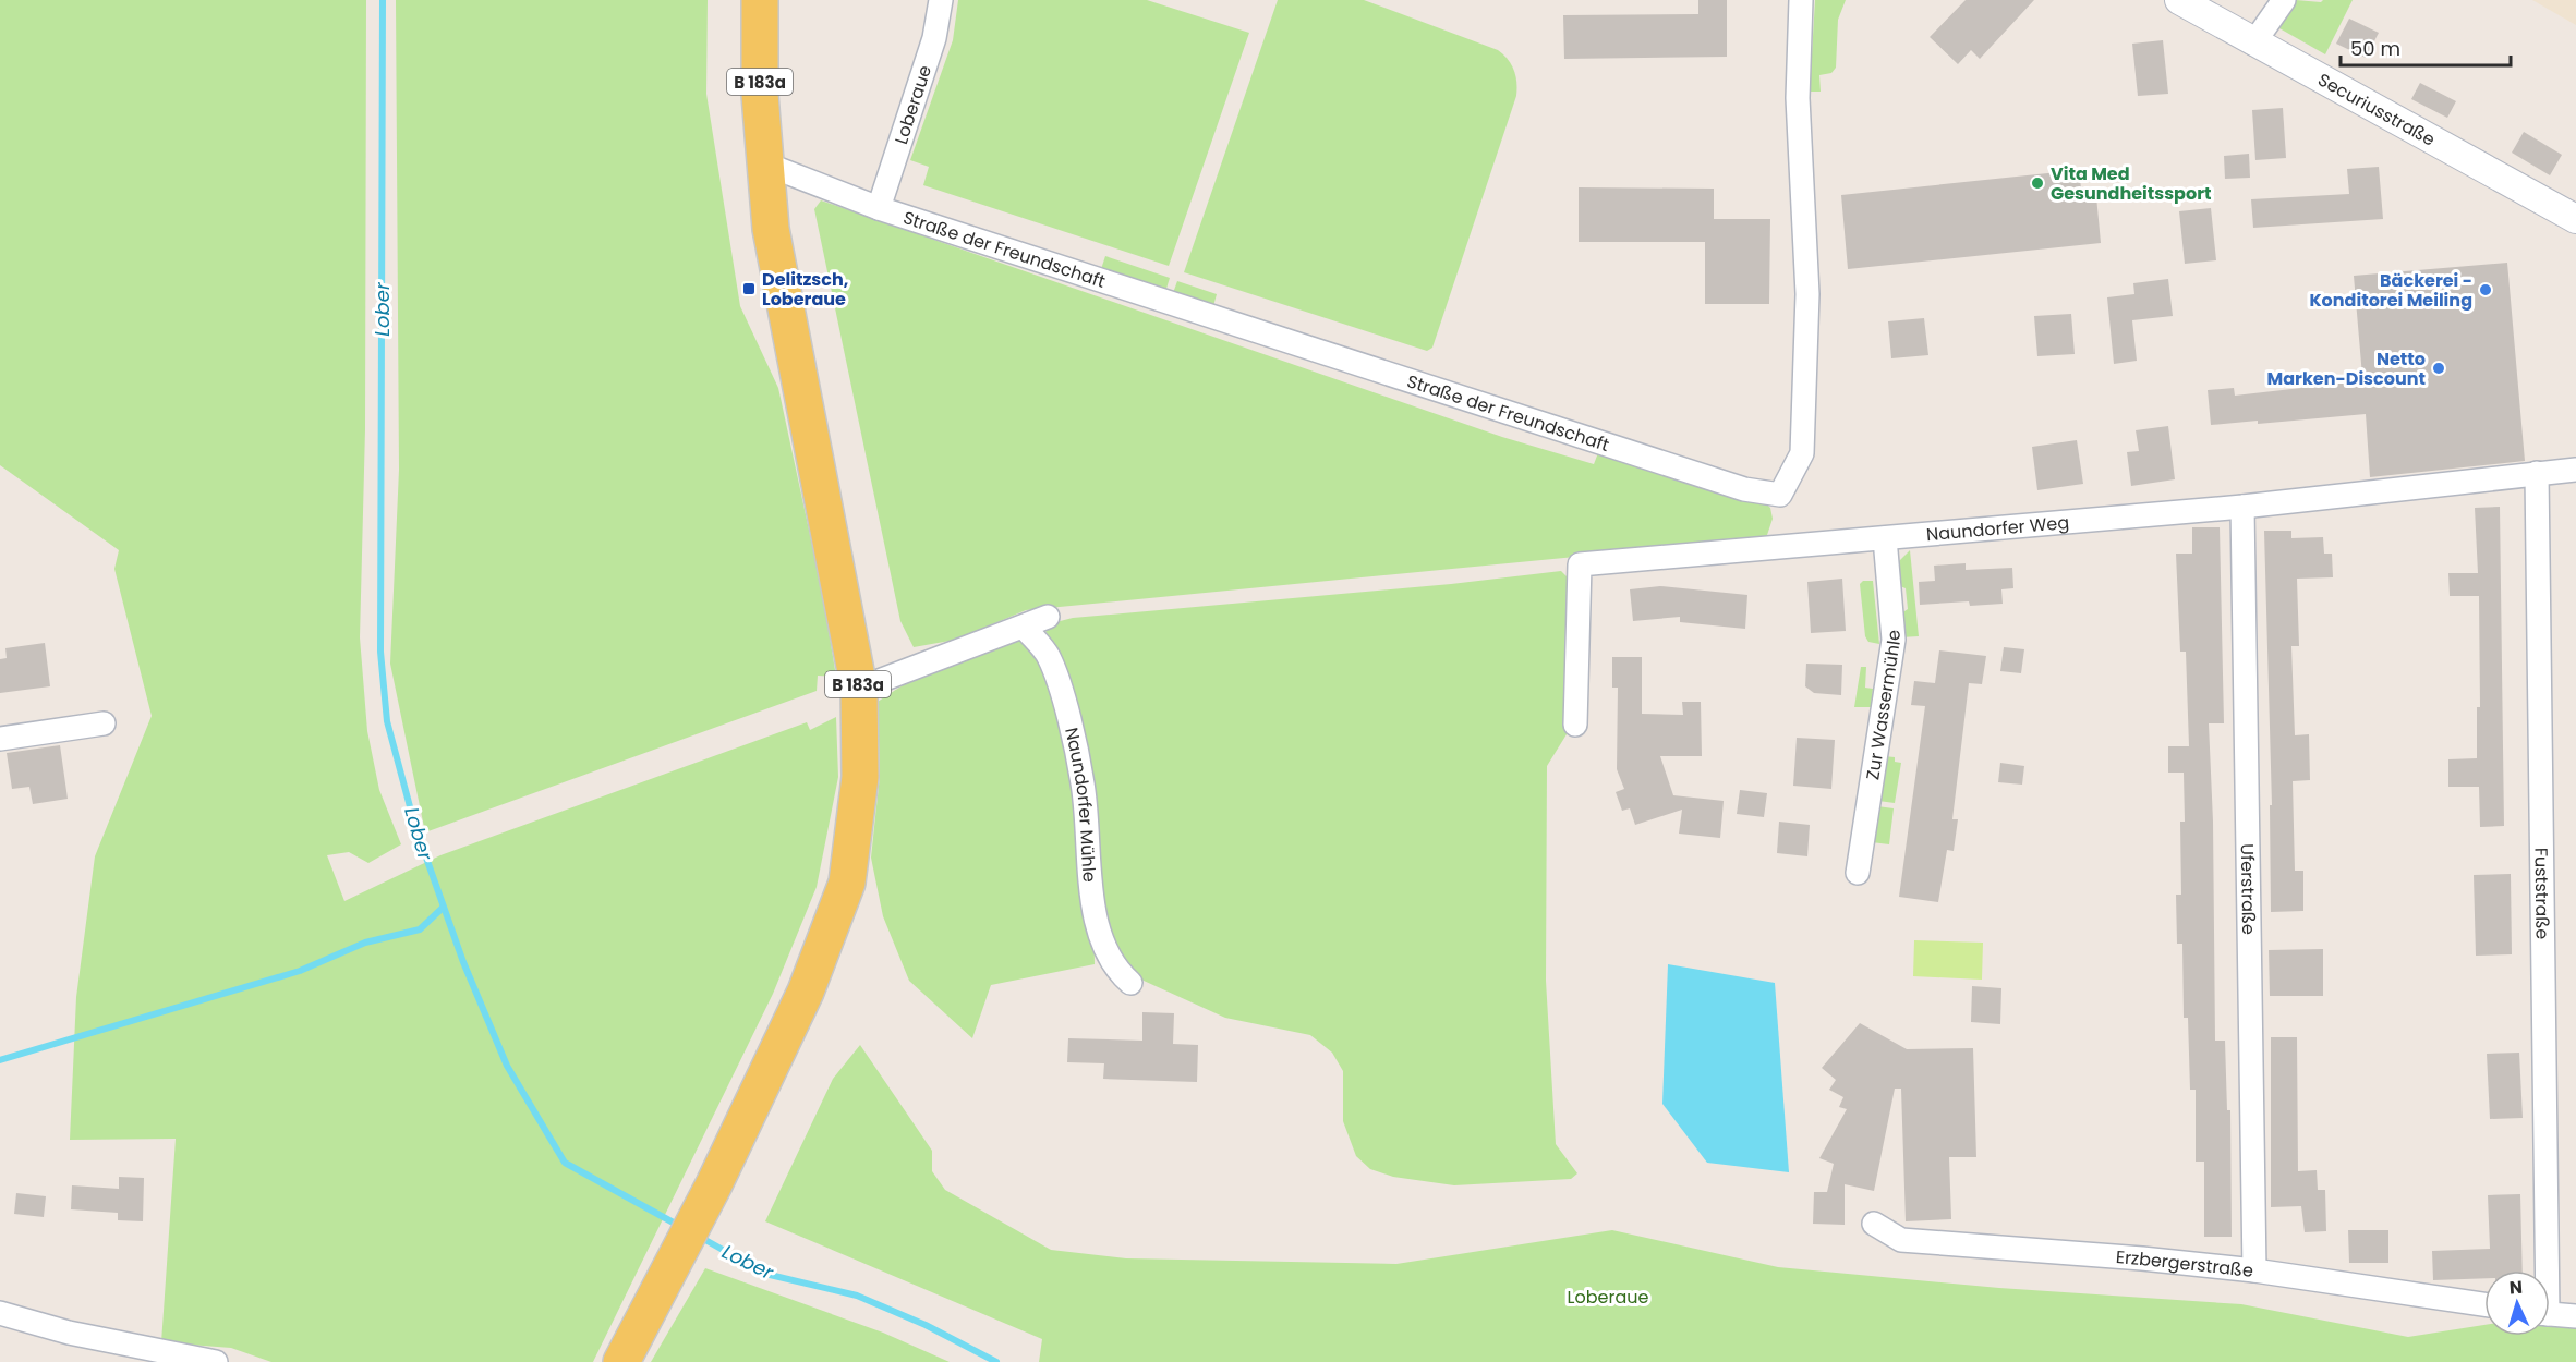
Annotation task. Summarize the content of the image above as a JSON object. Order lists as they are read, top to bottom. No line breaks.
{"streets":{"main road":["B 183a"],"street":["Loberaue","Securiusstraße","Straße der Freundschaft","Naundorfer Weg","Zur Wassermühle","Naundorfer Mühle","Uferstraße","Fuststraße","Erzbergerstraße"]},"crossings":[["B 183a","Straße der Freundschaft"],["Loberaue","Straße der Freundschaft"],["Naundorfer Weg","Zur Wassermühle"],["Naundorfer Weg","Uferstraße"],["Naundorfer Weg","Fuststraße"],["Uferstraße","Erzbergerstraße"]],"water":["Lober"],"parks":["Loberaue"],"places":{"other":["Vita Med Gesundheitssport","Bäckerei - Konditorei Meiling","Netto Marken-Discount"],"transit":["Delitzsch, Loberaue"]},"scale_bar":"50 m","north":"top"}
